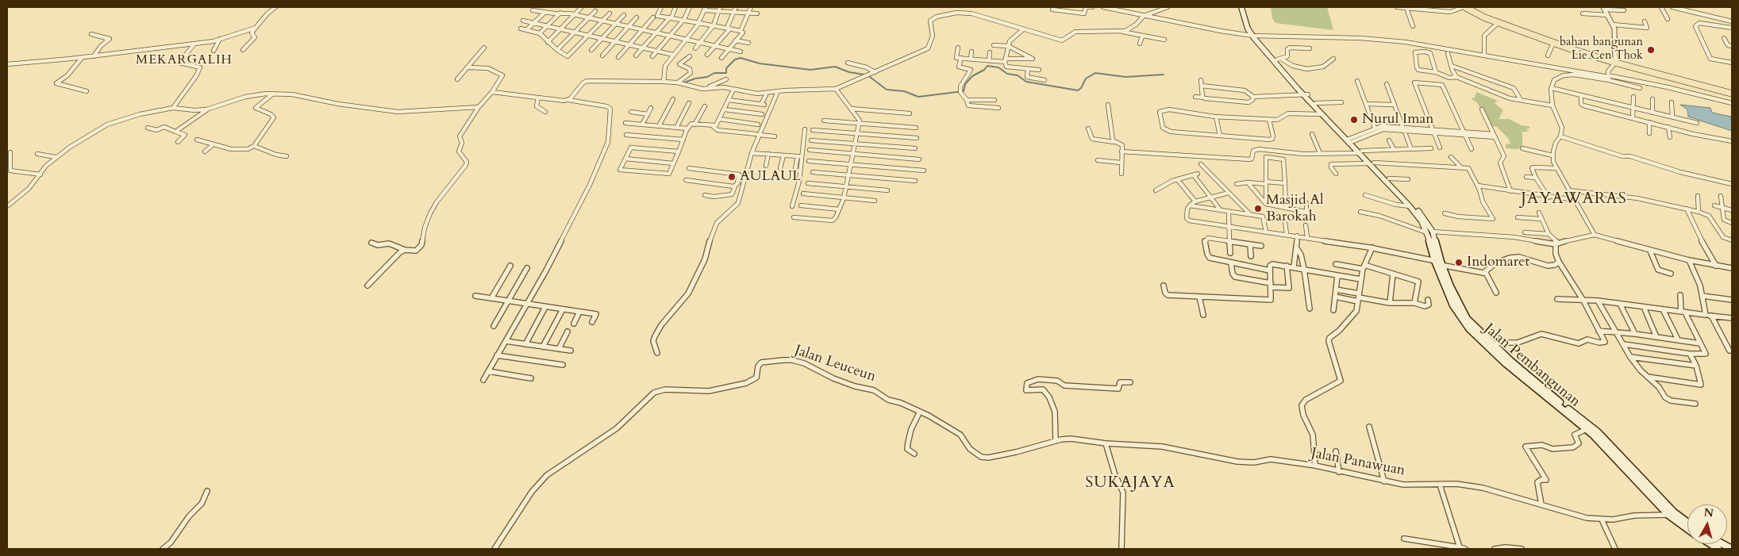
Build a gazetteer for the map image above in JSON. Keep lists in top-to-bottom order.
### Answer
{
  "streets": {
    "main road": ["Jalan Pembangunan"],
    "street": ["Jalan Leuceun", "Jalan Panawuan"]
  },
  "crossings": [
    ["Jalan Leuceun", "Jalan Panawuan"],
    ["Jalan Pembangunan", "Jalan Panawuan"]
  ],
  "districts": ["MEKARGALIH", "JAYAWARAS", "SUKAJAYA"],
  "places": [
    "bahan bangunan Lie Cen Thok",
    "Nurul Iman",
    "AULAUL",
    "Masjid Al Barokah",
    "Indomaret"
  ],
  "north": "top"
}
